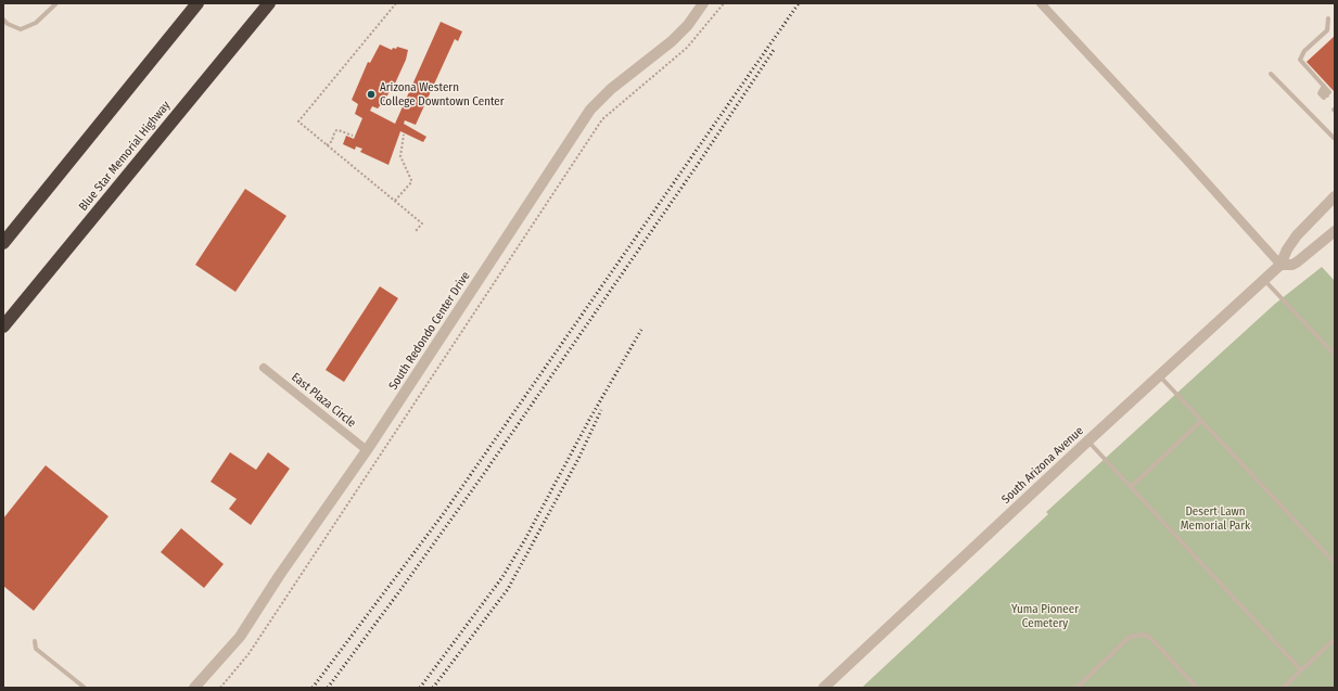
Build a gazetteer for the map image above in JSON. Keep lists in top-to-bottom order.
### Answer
{
  "streets": {
    "highway": ["Blue Star Memorial Highway"],
    "street": ["South Redondo Center Drive", "East Plaza Circle", "South Arizona Avenue"]
  },
  "crossings": [
    ["South Redondo Center Drive", "East Plaza Circle"]
  ],
  "parks": ["Desert Lawn Memorial Park", "Yuma Pioneer Cemetery"],
  "places": ["Arizona Western College Downtown Center"]
}
